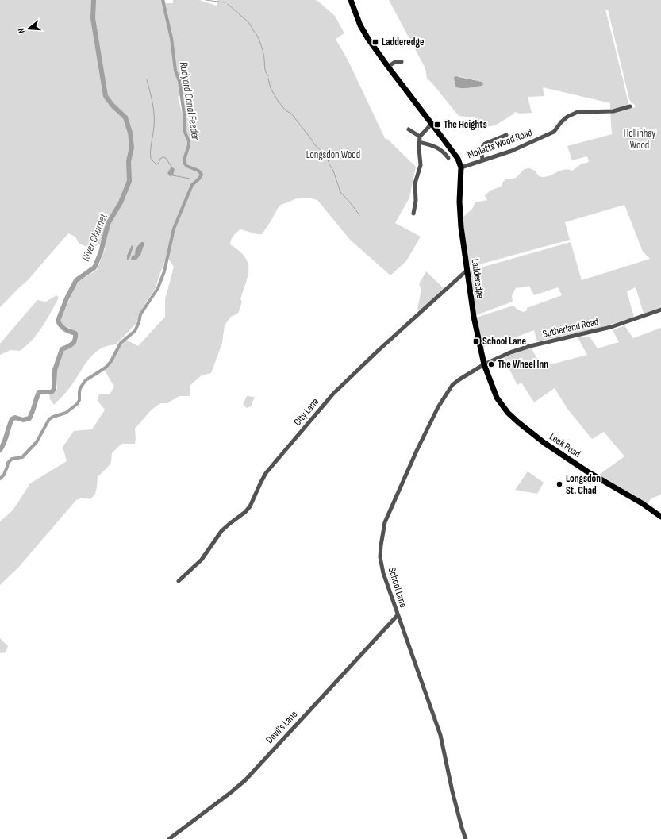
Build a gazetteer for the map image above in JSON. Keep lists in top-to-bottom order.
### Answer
{
  "streets": {
    "highway": ["Ladderedge", "Leek Road"],
    "street": [
      "Mollatts Wood Road",
      "Sutherland Road",
      "City Lane",
      "School Lane",
      "Devil's Lane"
    ]
  },
  "crossings": [
    ["Mollatts Wood Road", "Ladderedge"],
    ["Ladderedge", "Sutherland Road"],
    ["Ladderedge", "City Lane"],
    ["Ladderedge", "Leek Road"],
    ["Ladderedge", "School Lane"],
    ["Sutherland Road", "Leek Road"],
    ["Sutherland Road", "School Lane"],
    ["Leek Road", "School Lane"],
    ["School Lane", "Devil's Lane"]
  ],
  "water": ["Rudyard Canal Feeder", "River Churnet"],
  "parks": ["Hollinhay Wood", "Longsdon Wood"],
  "places": {
    "transit": ["Ladderedge", "The Heights", "School Lane"],
    "other": ["The Wheel Inn", "Longsdon St. Chad"]
  },
  "north": "left"
}
